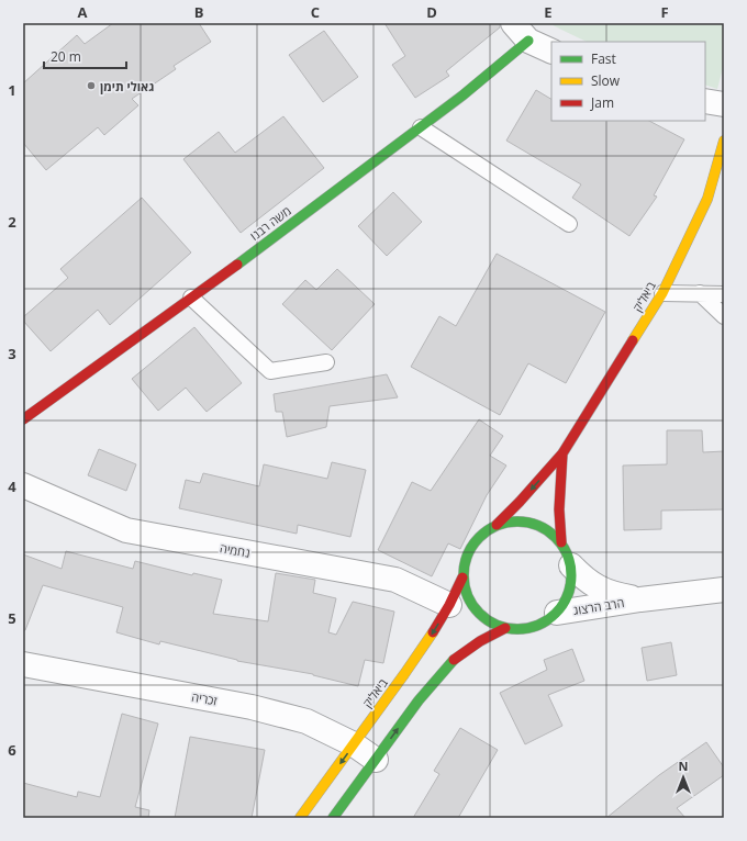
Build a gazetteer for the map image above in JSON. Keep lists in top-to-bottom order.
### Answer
{
  "streets": {
    "street": [
      "משה רבנו",
      "ביאליק",
      "נחמיה",
      "הרב הרצוג",
      "זכריה"
    ]
  },
  "crossings": [
    ["ביאליק", "נחמיה"],
    ["ביאליק", "הרב הרצוג"],
    ["ביאליק", "זכריה"]
  ],
  "places": ["גאולי תימן"],
  "legend": ["Fast", "Slow", "Jam"],
  "scale_bar": "20 m",
  "north": "top",
  "grid": {
    "columns": [
      "A",
      "B",
      "C",
      "D",
      "E",
      "F"
    ],
    "rows": [
      "1",
      "2",
      "3",
      "4",
      "5",
      "6"
    ]
  }
}
